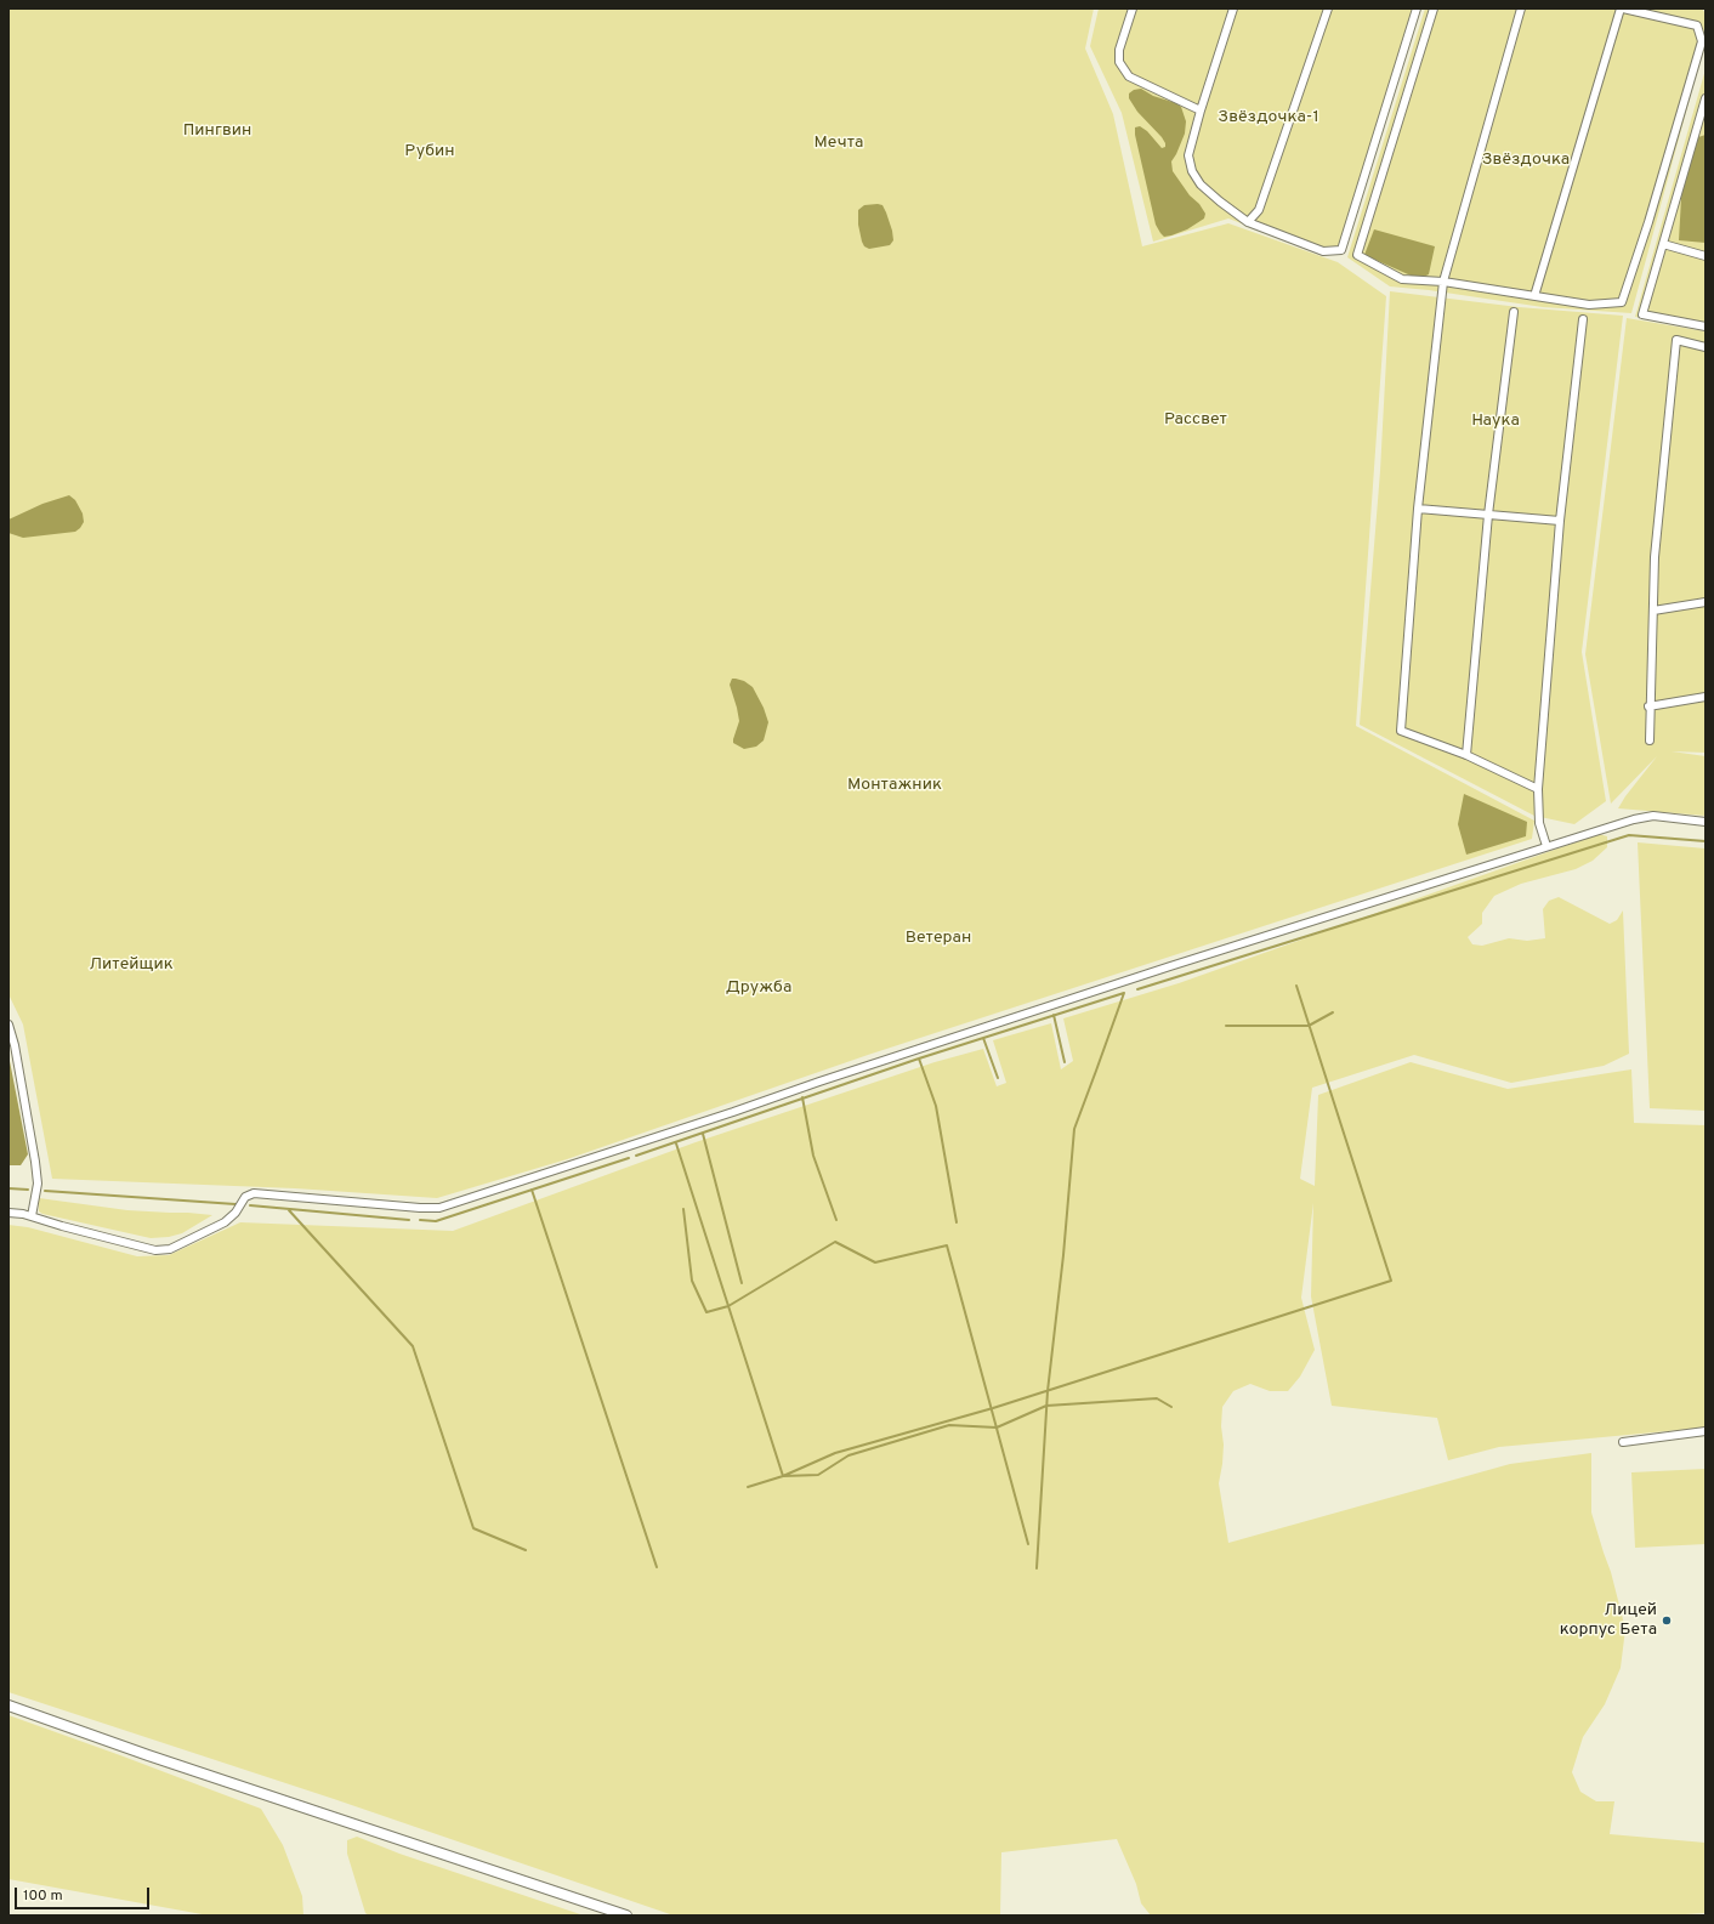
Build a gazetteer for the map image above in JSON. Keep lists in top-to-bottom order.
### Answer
{
  "parks": [
    "Звёздочка-1",
    "Пингвин",
    "Мечта",
    "Рубин",
    "Звёздочка",
    "Рассвет",
    "Наука",
    "Монтажник",
    "Ветеран",
    "Литейщик",
    "Дружба"
  ],
  "places": ["Лицей корпус Бета"],
  "scale_bar": "100 m"
}
